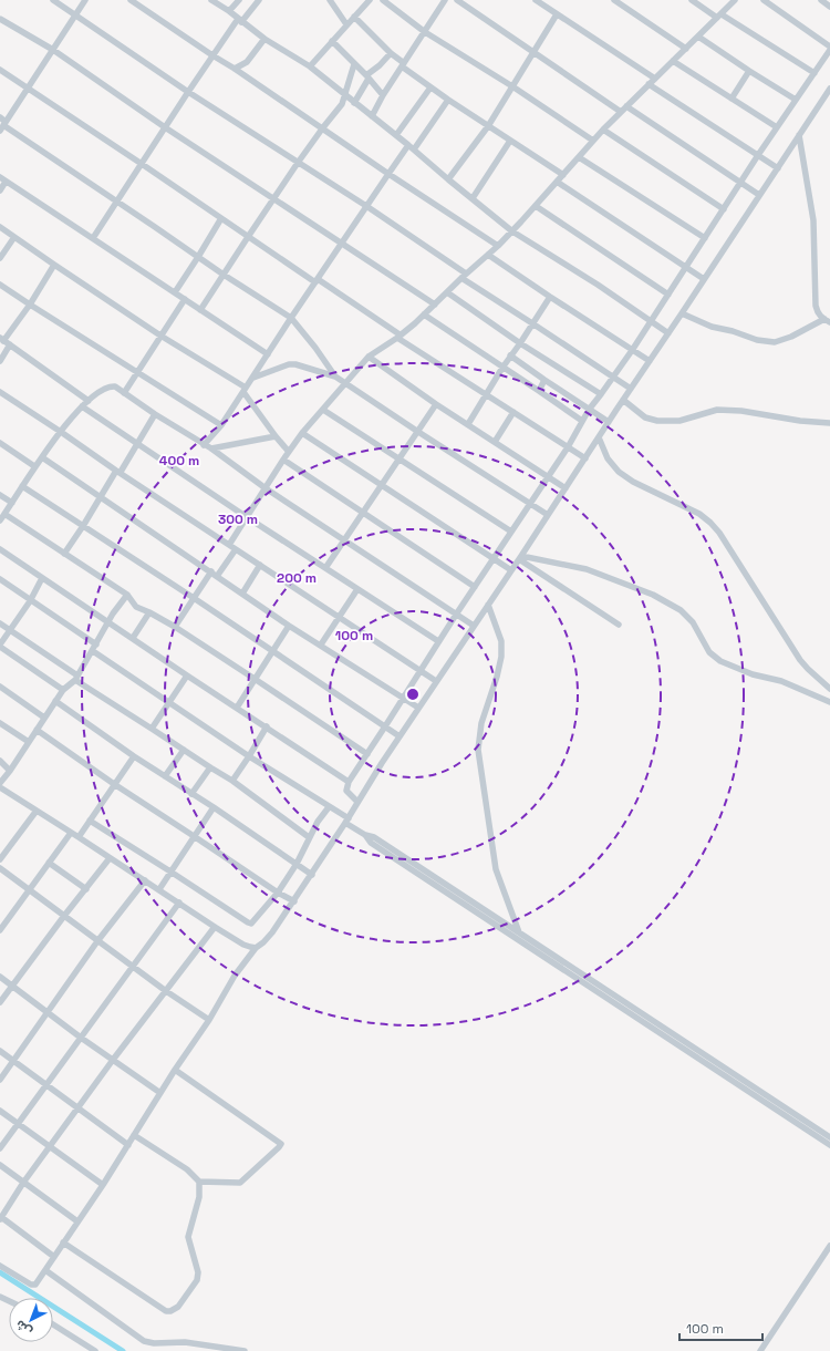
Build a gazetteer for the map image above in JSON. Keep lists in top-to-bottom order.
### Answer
{
  "scale_bar": "100 m",
  "north": "bottom left",
  "rings": [
    "400 m",
    "300 m",
    "200 m",
    "100 m"
  ]
}
